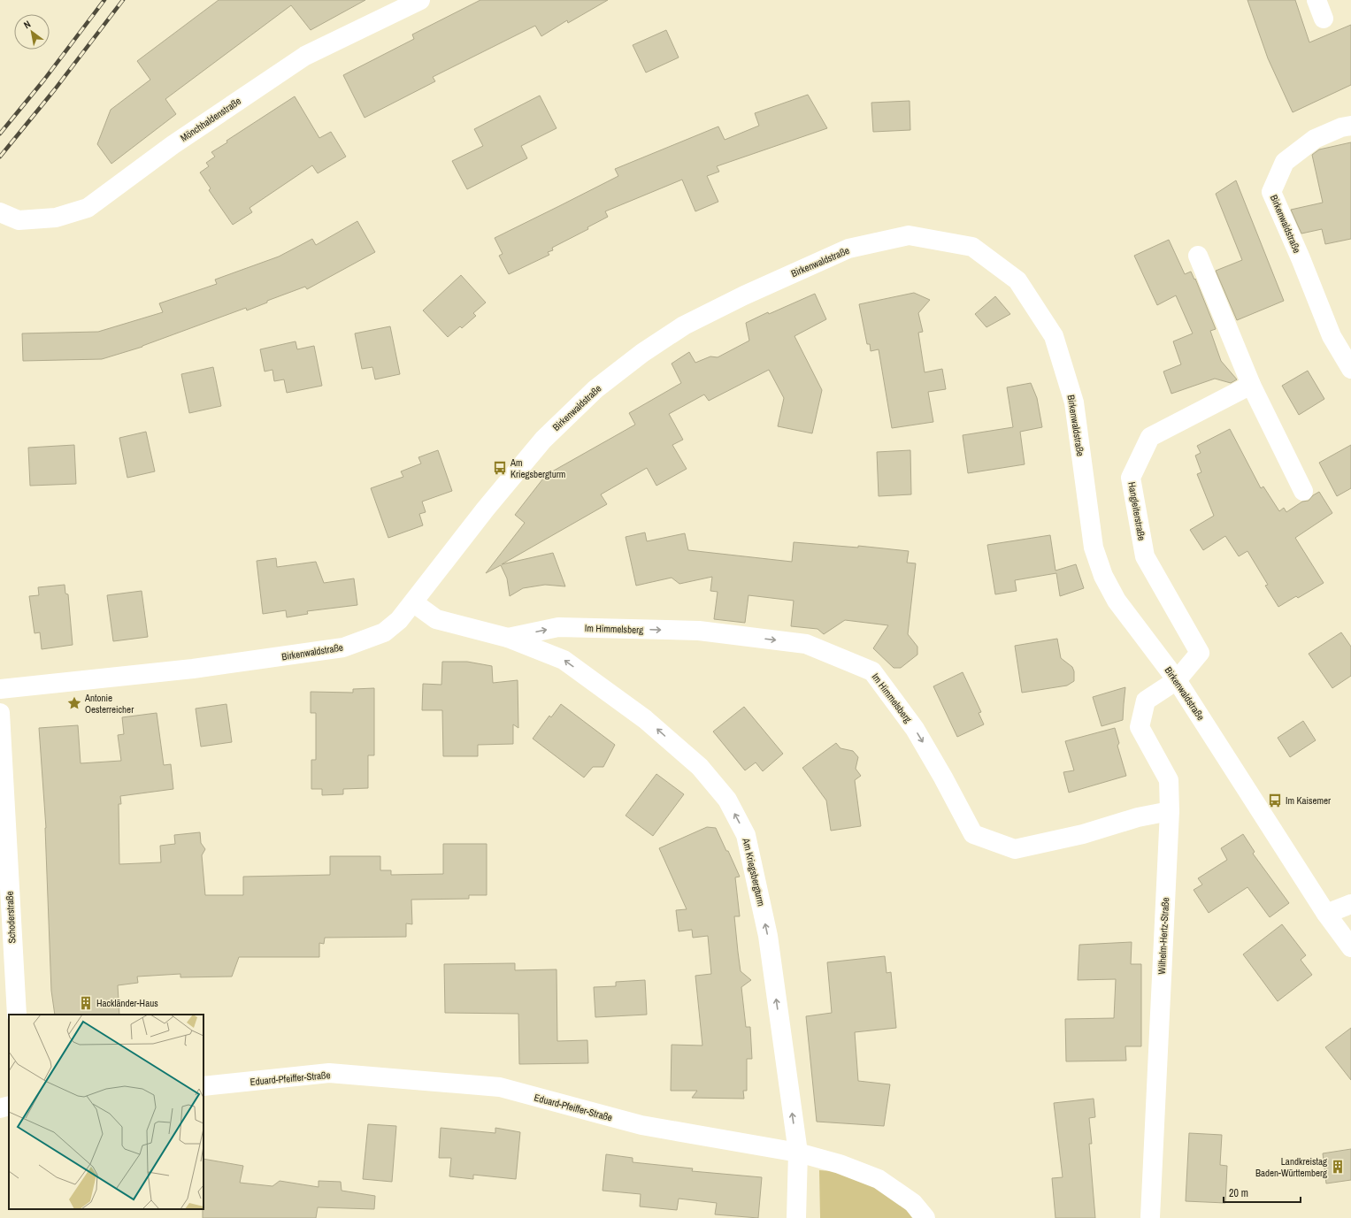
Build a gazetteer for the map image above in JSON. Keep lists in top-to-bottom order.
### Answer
{
  "streets": {
    "street": [
      "Mönchhaldenstraße",
      "Birkenwaldstraße",
      "Hangleiterstraße",
      "Im Himmelsberg",
      "Am Kriegsbergturm",
      "Schoderstraße",
      "Wilhelm-Hertz-Straße",
      "Eduard-Pfeiffer-Straße"
    ]
  },
  "crossings": [
    ["Birkenwaldstraße", "Hangleiterstraße"],
    ["Birkenwaldstraße", "Am Kriegsbergturm"],
    ["Birkenwaldstraße", "Wilhelm-Hertz-Straße"],
    ["Hangleiterstraße", "Wilhelm-Hertz-Straße"],
    ["Im Himmelsberg", "Am Kriegsbergturm"],
    ["Im Himmelsberg", "Wilhelm-Hertz-Straße"],
    ["Am Kriegsbergturm", "Eduard-Pfeiffer-Straße"]
  ],
  "one_way": ["Im Himmelsberg", "Am Kriegsbergturm"],
  "places": {
    "bus stop": ["Am Kriegsbergturm", "Im Kaisemer"],
    "place": ["Antonie Oesterreicher"],
    "building": ["Hackländer-Haus", "Landkreistag Baden-Württemberg"]
  },
  "scale_bar": "20 m",
  "north": "top left"
}
